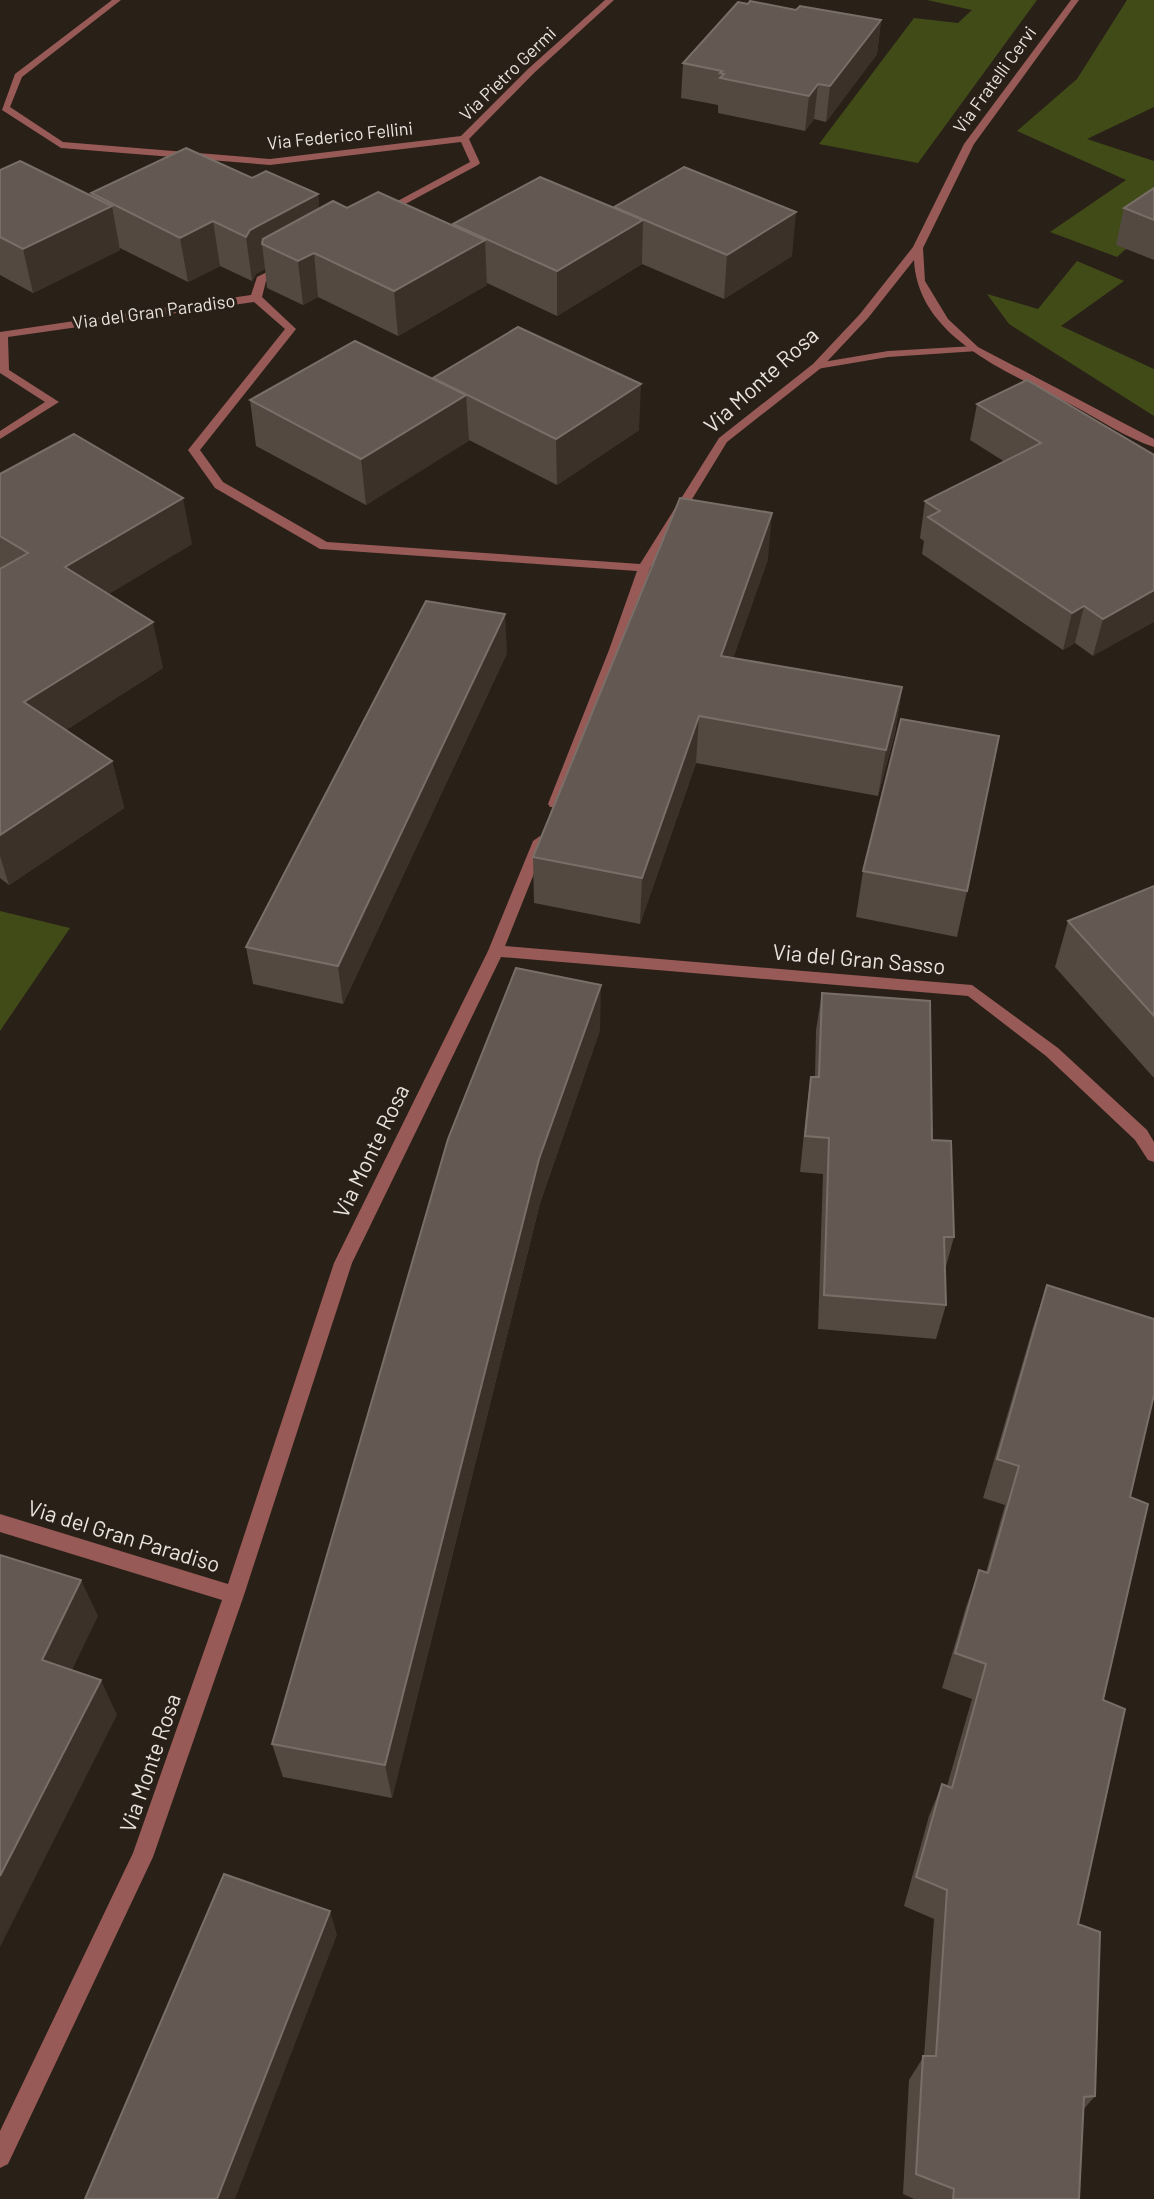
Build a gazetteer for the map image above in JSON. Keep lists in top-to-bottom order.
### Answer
{
  "streets": {
    "street": [
      "Via Pietro Germi",
      "Via Fratelli Cervi",
      "Via Federico Fellini",
      "Via del Gran Paradiso",
      "Via Monte Rosa",
      "Via del Gran Sasso"
    ]
  },
  "crossings": [
    ["Via Pietro Germi", "Via Federico Fellini"],
    ["Via Fratelli Cervi", "Via Monte Rosa"],
    ["Via del Gran Paradiso", "Via Monte Rosa"],
    ["Via Monte Rosa", "Via del Gran Sasso"]
  ]
}
